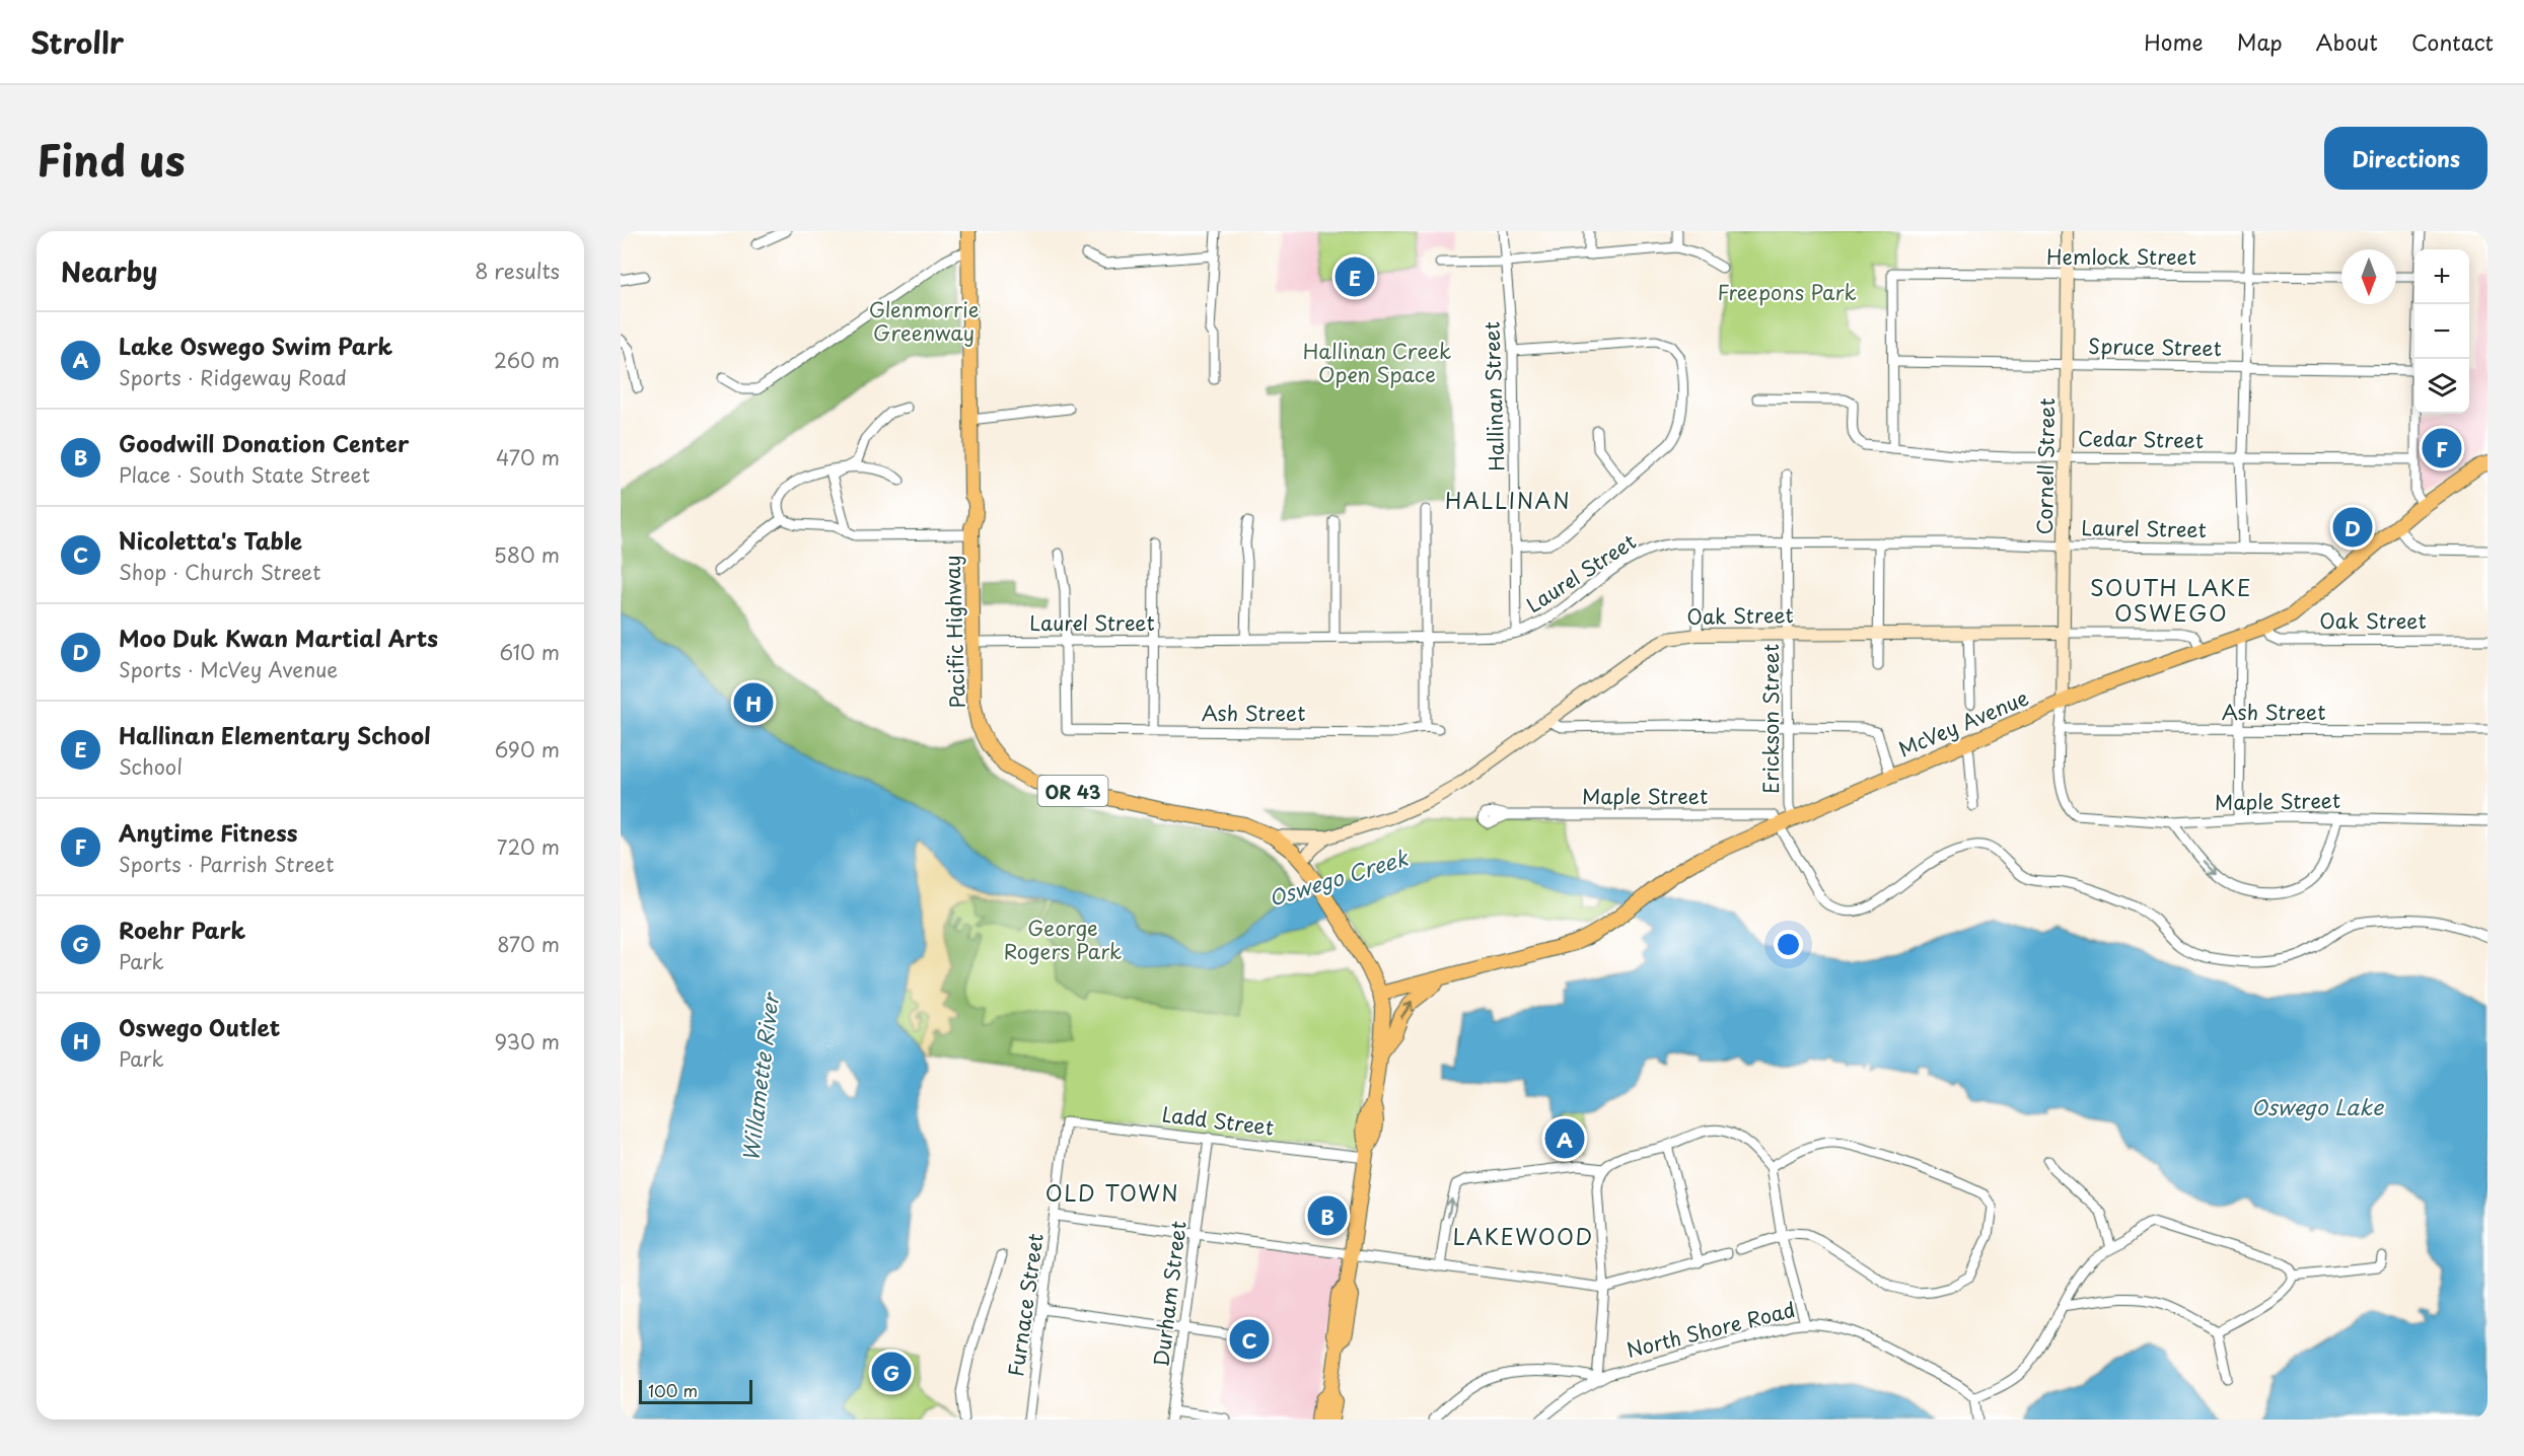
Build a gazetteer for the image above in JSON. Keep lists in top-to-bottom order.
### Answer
{
  "streets": {
    "main road": ["Pacific Highway", "McVey Avenue", "OR 43"],
    "street": [
      "Hemlock Street",
      "Spruce Street",
      "Hallinan Street",
      "Cedar Street",
      "Cornell Street",
      "Laurel Street",
      "Oak Street",
      "Ash Street",
      "Erickson Street",
      "Maple Street",
      "Ladd Street",
      "Durham Street",
      "Furnace Street",
      "North Shore Road"
    ]
  },
  "crossings": [
    ["Hemlock Street", "Spruce Street"],
    ["Hemlock Street", "Cornell Street"],
    ["Spruce Street", "Cornell Street"],
    ["Hallinan Street", "Laurel Street"],
    ["Cedar Street", "Cornell Street"],
    ["Cornell Street", "Laurel Street"],
    ["Cornell Street", "Oak Street"],
    ["Cornell Street", "McVey Avenue"],
    ["Laurel Street", "Pacific Highway"],
    ["Laurel Street", "Ash Street"],
    ["Laurel Street", "Erickson Street"],
    ["Laurel Street", "McVey Avenue"],
    ["Oak Street", "Pacific Highway"],
    ["Oak Street", "Erickson Street"],
    ["Oak Street", "McVey Avenue"],
    ["Pacific Highway", "McVey Avenue"],
    ["Pacific Highway", "OR 43"],
    ["Ash Street", "Maple Street"],
    ["Erickson Street", "McVey Avenue"],
    ["McVey Avenue", "OR 43"],
    ["McVey Avenue", "Maple Street"],
    ["OR 43", "Ladd Street"],
    ["Ladd Street", "Durham Street"],
    ["Ladd Street", "Furnace Street"]
  ],
  "districts": [
    "HALLINAN",
    "SOUTH LAKE OSWEGO",
    "OLD TOWN",
    "LAKEWOOD"
  ],
  "water": ["Oswego Creek", "Willamette River", "Oswego Lake"],
  "parks": [
    "Freepons Park",
    "Glenmorrie Greenway",
    "Hallinan Creek Open Space",
    "George Rogers Park"
  ],
  "scale_bar": "100 m",
  "north": "bottom",
  "page": {
    "header": "Strollr",
    "nav": [
      "Home",
      "Map",
      "About",
      "Contact"
    ],
    "title": "Find us",
    "buttons": "Directions",
    "heading": ["Nearby", "8 results"],
    "map_buttons": ["+", "−"],
    "pins": [
      "E",
      "F",
      "D",
      "H",
      "A",
      "B",
      "C",
      "G"
    ],
    "list": [
      {
        "mark": "A",
        "name": "Lake Oswego Swim Park",
        "note": "Sports · Ridgeway Road",
        "value": "260 m"
      },
      {
        "mark": "B",
        "name": "Goodwill Donation Center",
        "note": "Place · South State Street",
        "value": "470 m"
      },
      {
        "mark": "C",
        "name": "Nicoletta's Table",
        "note": "Shop · Church Street",
        "value": "580 m"
      },
      {
        "mark": "D",
        "name": "Moo Duk Kwan Martial Arts",
        "note": "Sports · McVey Avenue",
        "value": "610 m"
      },
      {
        "mark": "E",
        "name": "Hallinan Elementary School",
        "note": "School",
        "value": "690 m"
      },
      {
        "mark": "F",
        "name": "Anytime Fitness",
        "note": "Sports · Parrish Street",
        "value": "720 m"
      },
      {
        "mark": "G",
        "name": "Roehr Park",
        "note": "Park",
        "value": "870 m"
      },
      {
        "mark": "H",
        "name": "Oswego Outlet",
        "note": "Park",
        "value": "930 m"
      }
    ],
    "scale": "100 m"
  }
}
